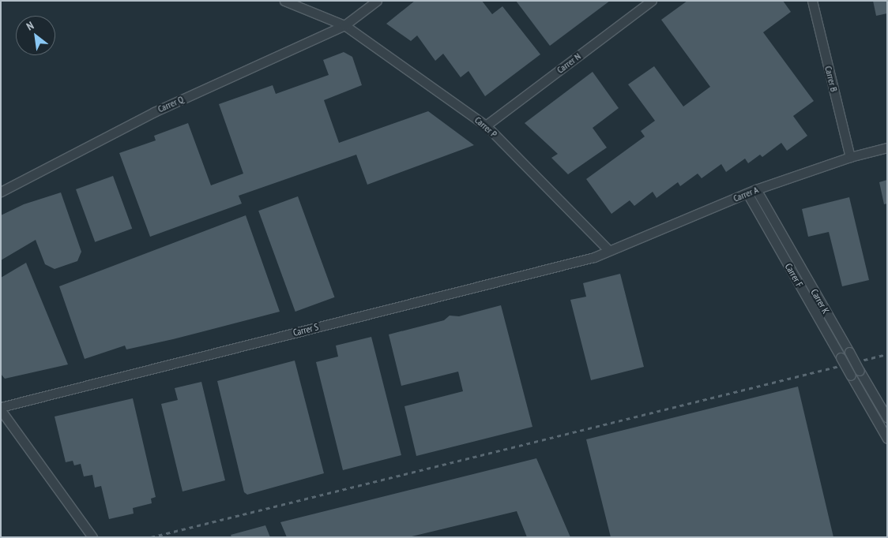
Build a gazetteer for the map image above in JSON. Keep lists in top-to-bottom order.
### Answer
{
  "streets": {
    "street": [
      "Carrer N",
      "Carrer B",
      "Carrer Q",
      "Carrer P",
      "Carrer A",
      "Carrer F",
      "Carrer K",
      "Carrer S"
    ]
  },
  "crossings": [
    ["Carrer N", "Carrer P"],
    ["Carrer B", "Carrer A"],
    ["Carrer Q", "Carrer P"],
    ["Carrer P", "Carrer A"],
    ["Carrer P", "Carrer S"],
    ["Carrer A", "Carrer F"],
    ["Carrer A", "Carrer K"],
    ["Carrer A", "Carrer S"]
  ],
  "north": "top left"
}
